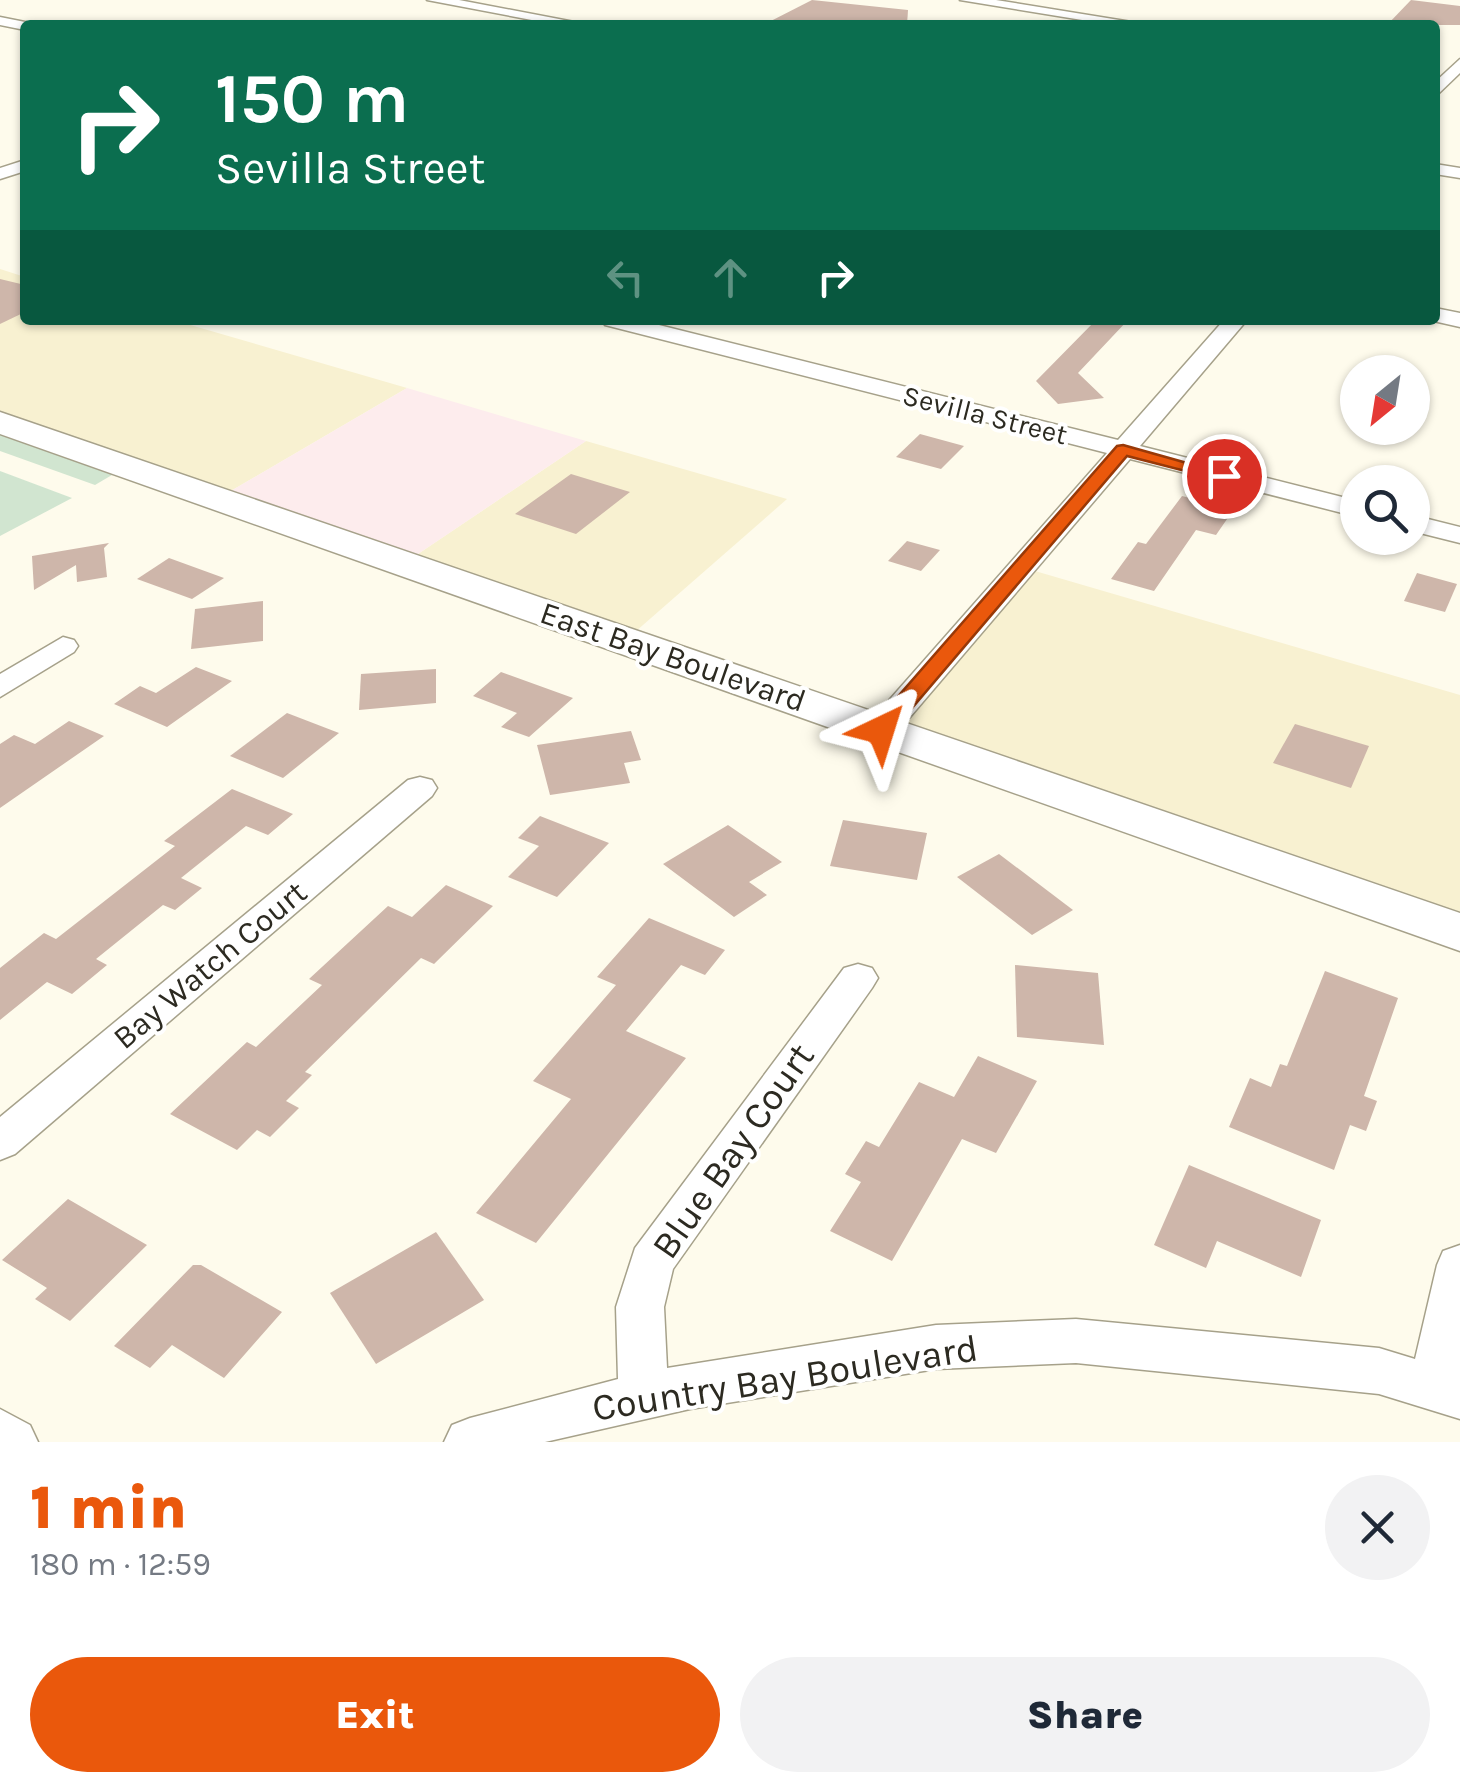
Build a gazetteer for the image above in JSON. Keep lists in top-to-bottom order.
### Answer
{
  "streets": {
    "main road": ["East Bay Boulevard"],
    "street": [
      "Sevilla Street",
      "Bay Watch Court",
      "Blue Bay Court",
      "Country Bay Boulevard"
    ]
  },
  "crossings": [
    ["Blue Bay Court", "Country Bay Boulevard"]
  ],
  "north": "bottom left",
  "page": {
    "turn": ["150 m", "Sevilla Street"],
    "heading": ["1 min", "180 m · 12:59"],
    "buttons": ["Exit", "Share"]
  }
}
